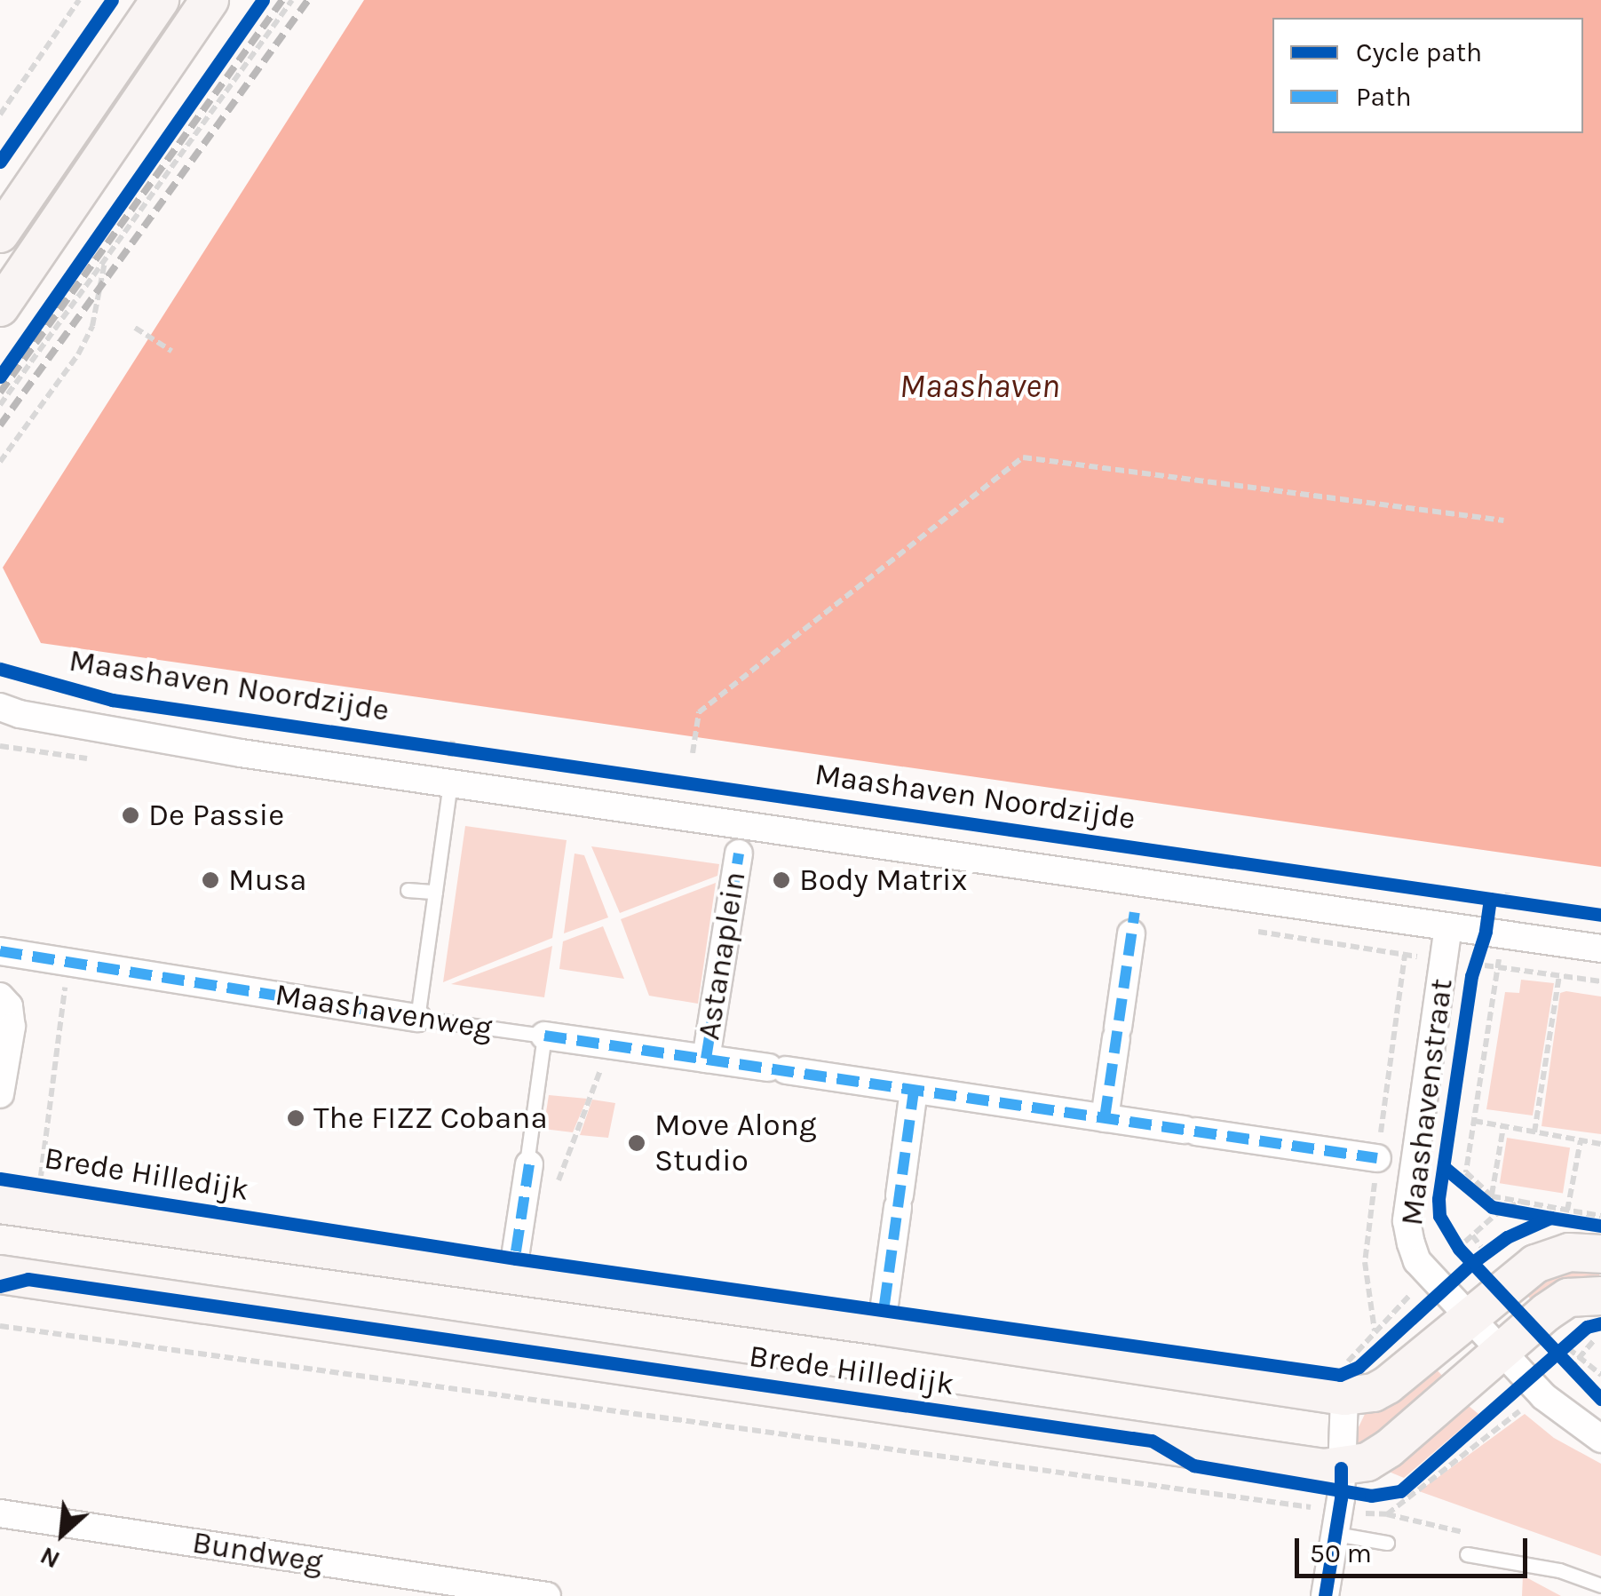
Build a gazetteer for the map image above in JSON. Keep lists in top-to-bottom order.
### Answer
{
  "streets": {
    "street": [
      "Maashaven Noordzijde",
      "Astanaplein",
      "Maashavenweg",
      "Maashavenstraat",
      "Brede Hilledijk",
      "Bundweg"
    ]
  },
  "crossings": [
    ["Maashaven Noordzijde", "Maashavenstraat"],
    ["Astanaplein", "Maashavenweg"],
    ["Maashavenstraat", "Brede Hilledijk"]
  ],
  "water": ["Maashaven"],
  "places": [
    "De Passie",
    "Musa",
    "Body Matrix",
    "The FIZZ Cobana",
    "Move Along Studio"
  ],
  "legend": ["Cycle path", "Path"],
  "scale_bar": "50 m",
  "north": "bottom left"
}
